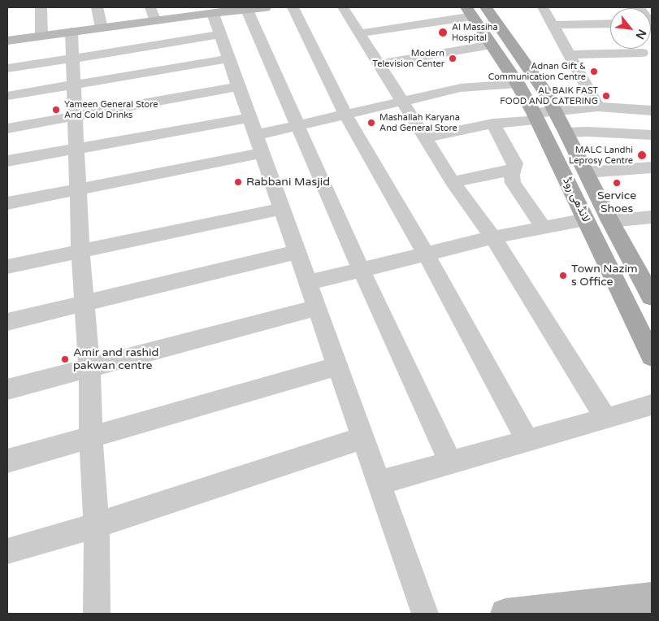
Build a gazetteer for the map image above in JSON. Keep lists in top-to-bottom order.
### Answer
{
  "streets": {
    "main road": ["لانڈھی روڈ"]
  },
  "places": [
    "Al Massiha Hospital",
    "Modern Television Center",
    "Adnan Gift & Communication Centre",
    "AL BAIK FAST FOOD AND CATERING",
    "Yameen General Store And Cold Drinks",
    "Mashallah Karyana And General Store",
    "MALC Landhi Leprosy Centre",
    "Rabbani Masjid",
    "Service Shoes",
    "Town Nazim s Office",
    "Amir and rashid pakwan centre"
  ],
  "north": "bottom right"
}
